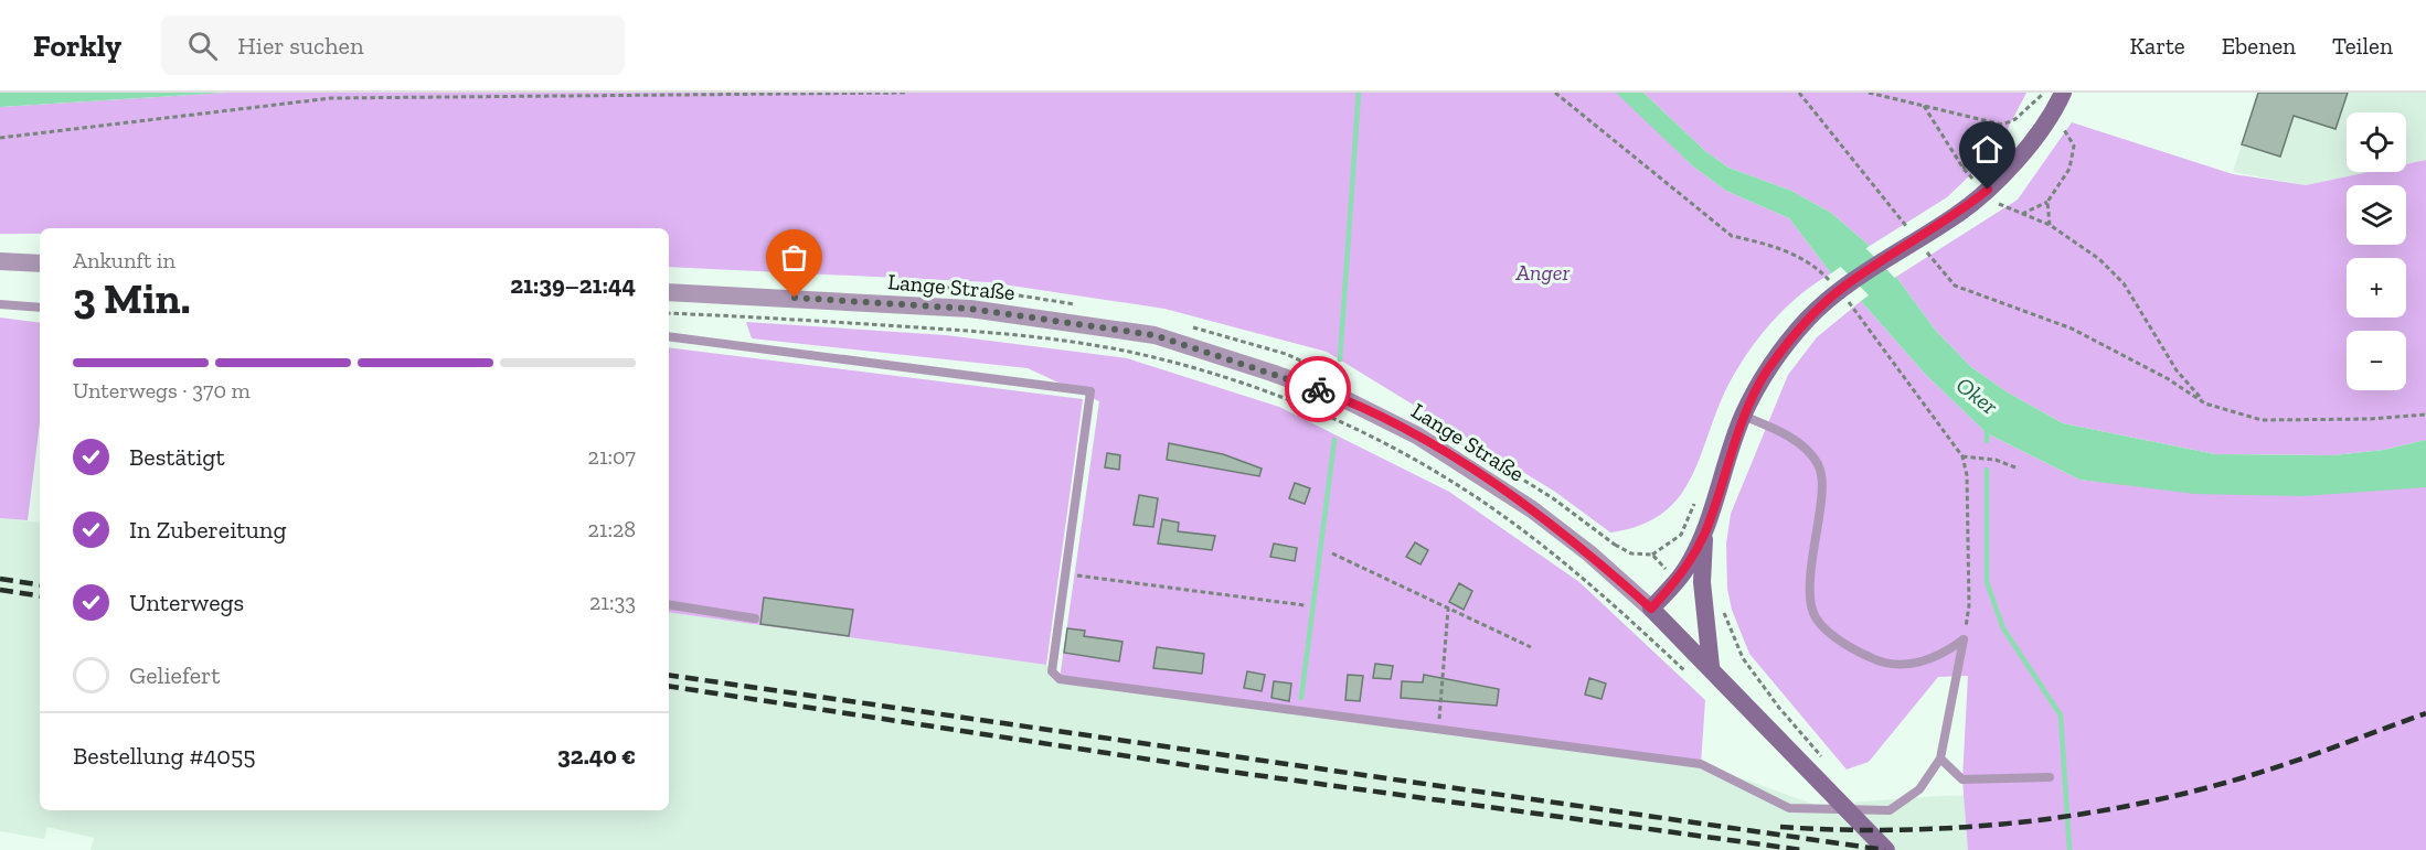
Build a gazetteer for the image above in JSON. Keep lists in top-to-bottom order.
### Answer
{
  "streets": {
    "main road": ["Lange Straße"]
  },
  "water": ["Oker"],
  "parks": ["Anger"],
  "page": {
    "header": "Forkly",
    "search": "Hier suchen",
    "nav": ["Karte", "Ebenen", "Teilen"],
    "map_buttons": ["+", "−"],
    "heading": ["3 Min.", "Ankunft in", "21:39–21:44"],
    "panel": ["Bestellung #4055", "32.40 €"],
    "bar": "Unterwegs · 370 m",
    "list": [
      ["Bestätigt", "21:07"],
      ["In Zubereitung", "21:28"],
      ["Unterwegs", "21:33"],
      "Geliefert"
    ]
  }
}
